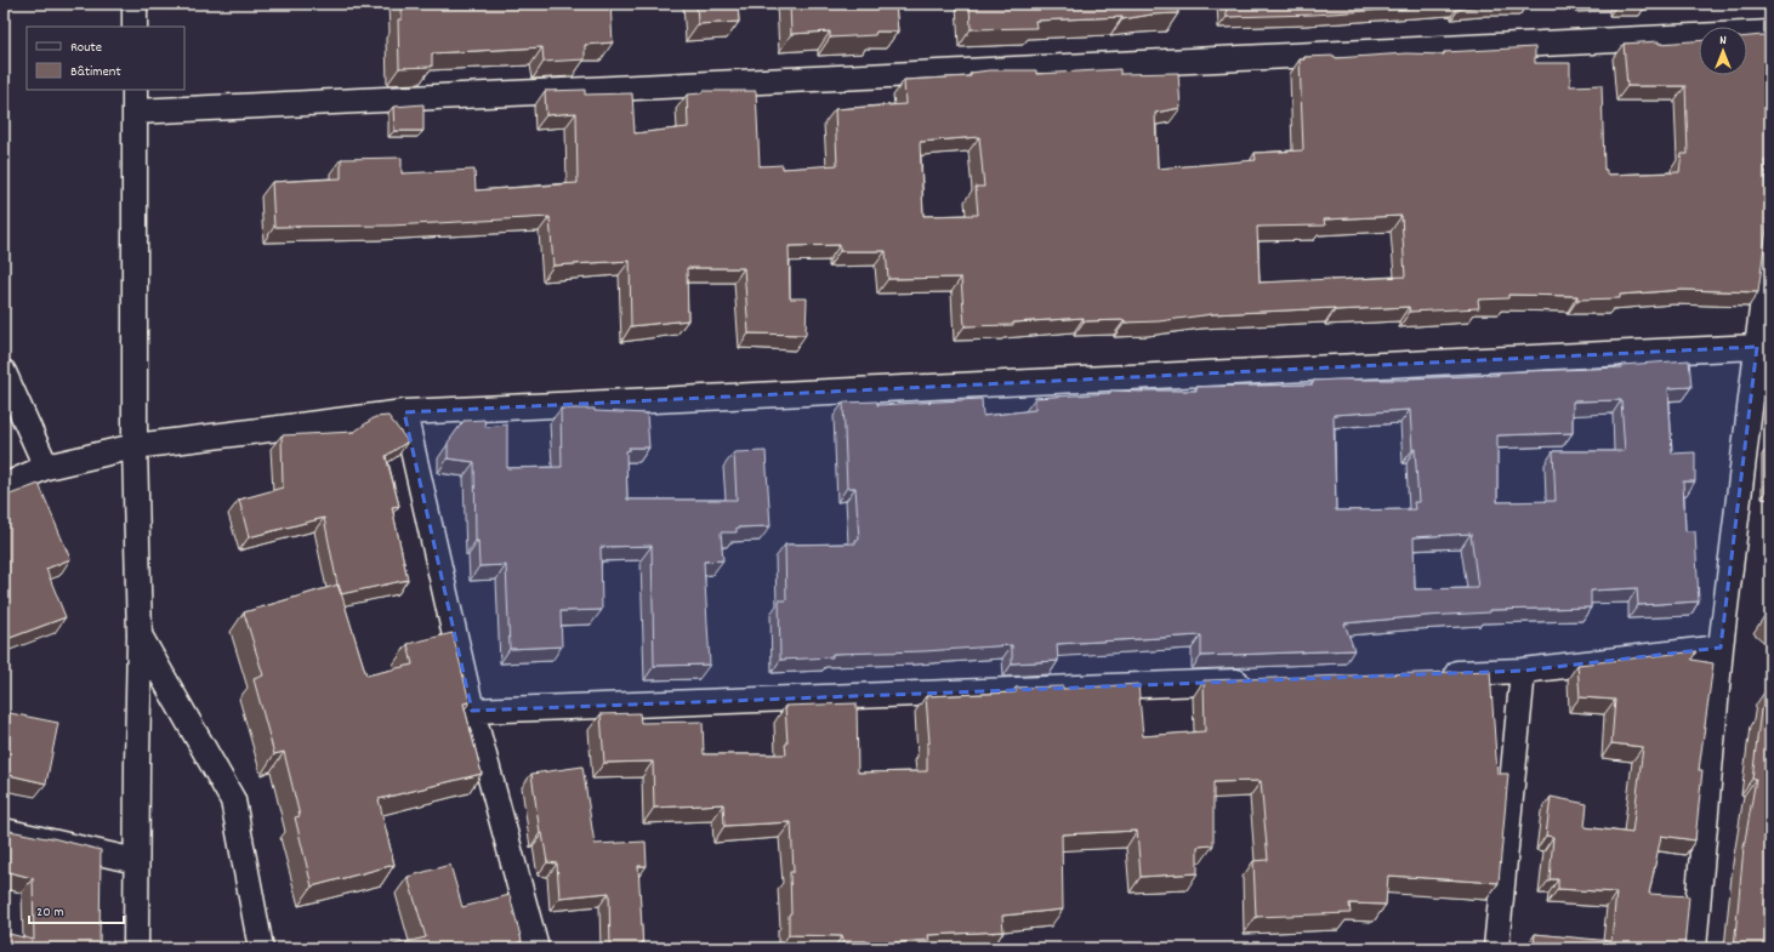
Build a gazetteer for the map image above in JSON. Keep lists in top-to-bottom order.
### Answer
{
  "legend": ["Route", "Bâtiment"],
  "scale_bar": "20 m",
  "north": "top"
}
